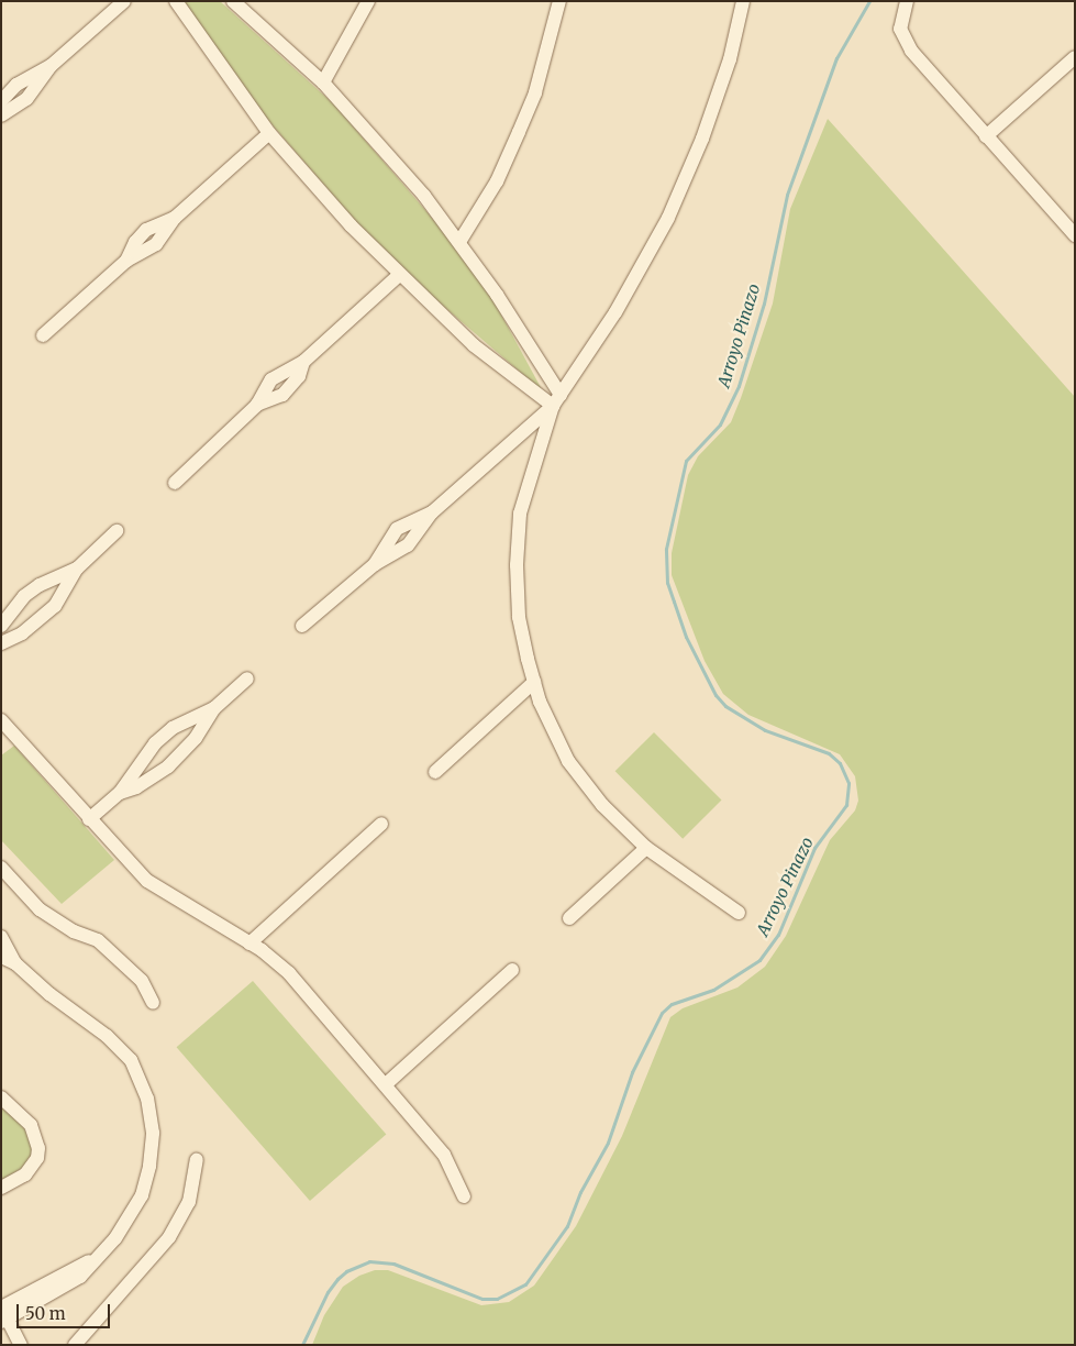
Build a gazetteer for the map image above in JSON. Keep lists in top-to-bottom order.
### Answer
{
  "water": ["Arroyo Pinazo"],
  "scale_bar": "50 m"
}
